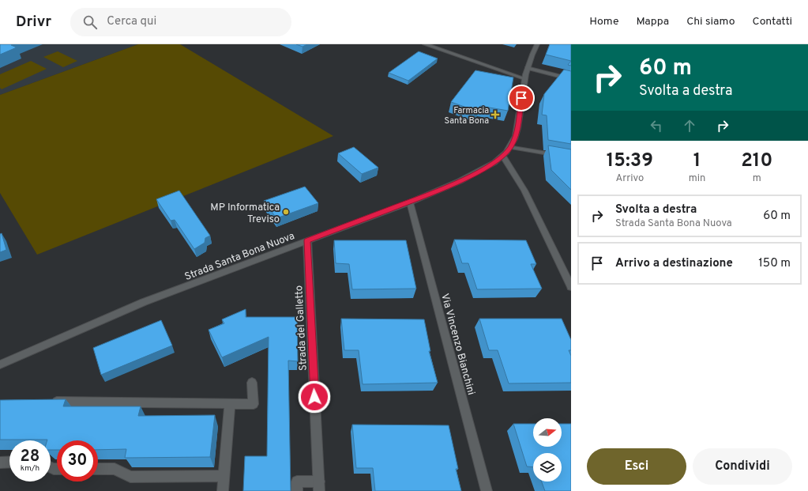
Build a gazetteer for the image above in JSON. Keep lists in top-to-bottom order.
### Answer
{
  "streets": {
    "street": ["Strada Santa Bona Nuova", "Strada del Galletto", "Via Vincenzo Bianchini"]
  },
  "crossings": [
    ["Strada Santa Bona Nuova", "Strada del Galletto"],
    ["Strada Santa Bona Nuova", "Via Vincenzo Bianchini"]
  ],
  "places": {
    "health": ["Farmacia Santa Bona"],
    "other": ["MP Informatica Treviso"]
  },
  "north": "right",
  "page": {
    "header": "Drivr",
    "search": "Cerca qui",
    "nav": [
      "Home",
      "Mappa",
      "Chi siamo",
      "Contatti"
    ],
    "turn": ["60 m", "Svolta a destra"],
    "eta": [
      "15:39",
      "Arrivo",
      "1",
      "min",
      "210",
      "m"
    ],
    "list": [
      {
        "name": "Svolta a destra",
        "note": "Strada Santa Bona Nuova",
        "value": "60 m"
      },
      {
        "name": "Arrivo a destinazione",
        "value": "150 m"
      }
    ],
    "speed": "28 km/h",
    "limit": "30",
    "buttons": ["Esci", "Condividi"]
  }
}
